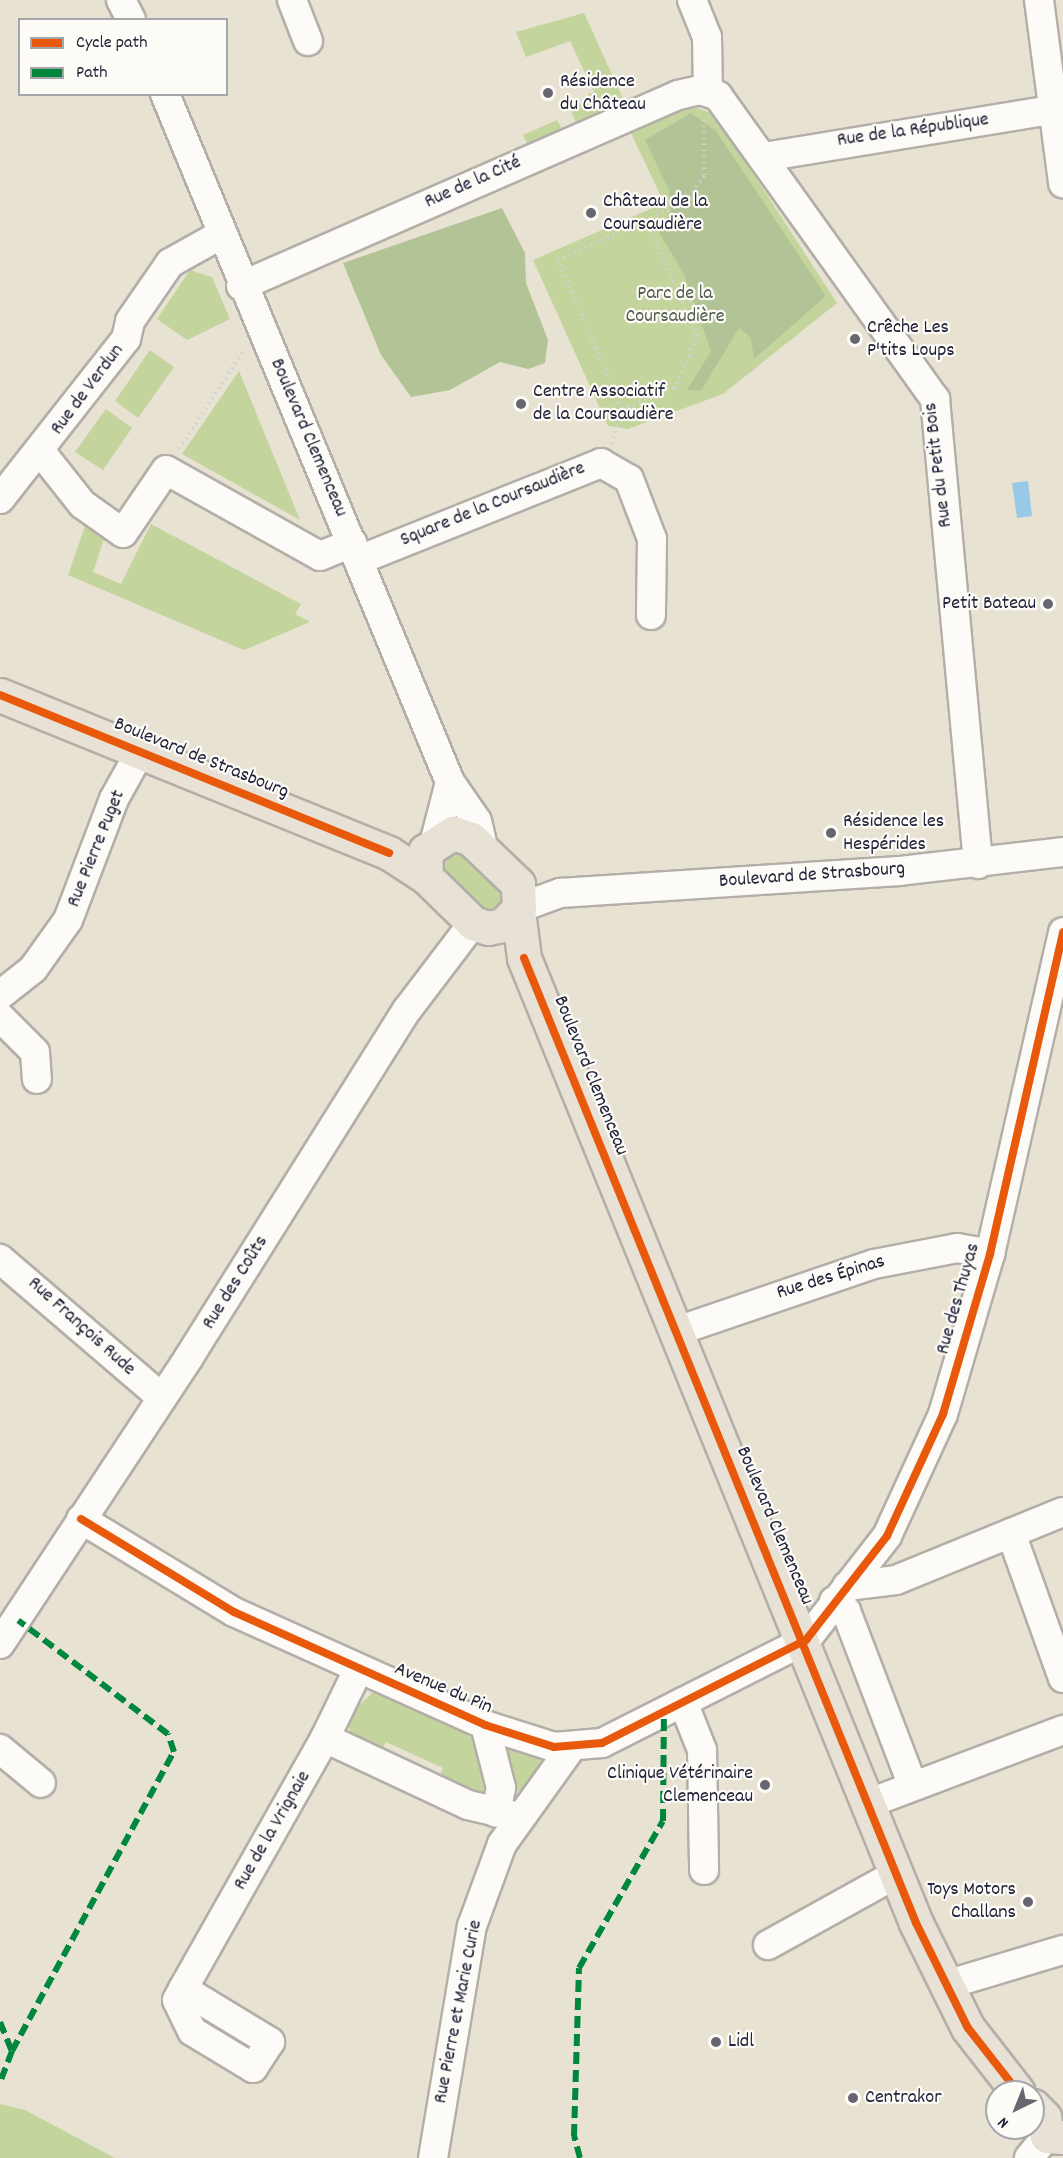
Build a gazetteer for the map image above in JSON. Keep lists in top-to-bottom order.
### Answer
{
  "streets": {
    "main road": ["Boulevard Clemenceau", "Boulevard de Strasbourg"],
    "street": [
      "Rue de la République",
      "Rue de la Cité",
      "Rue de Verdun",
      "Rue du Petit Bois",
      "Square de la Coursaudière",
      "Rue Pierre Puget",
      "Rue des Épinas",
      "Rue des Coûts",
      "Rue des Thuyas",
      "Rue François Rude",
      "Avenue du Pin",
      "Rue de la Vrignaie",
      "Rue Pierre et Marie Curie"
    ]
  },
  "crossings": [
    ["Rue de la République", "Rue du Petit Bois"],
    ["Rue de la Cité", "Boulevard Clemenceau"],
    ["Rue de la Cité", "Rue du Petit Bois"],
    ["Rue de Verdun", "Boulevard Clemenceau"],
    ["Boulevard Clemenceau", "Square de la Coursaudière"],
    ["Boulevard Clemenceau", "Boulevard de Strasbourg"],
    ["Boulevard Clemenceau", "Rue des Épinas"],
    ["Boulevard Clemenceau", "Rue des Coûts"],
    ["Boulevard Clemenceau", "Rue des Thuyas"],
    ["Boulevard Clemenceau", "Avenue du Pin"],
    ["Rue du Petit Bois", "Boulevard de Strasbourg"],
    ["Boulevard de Strasbourg", "Rue Pierre Puget"],
    ["Boulevard de Strasbourg", "Rue des Coûts"],
    ["Rue des Épinas", "Rue des Thuyas"],
    ["Rue des Coûts", "Rue François Rude"],
    ["Rue des Coûts", "Avenue du Pin"],
    ["Rue des Thuyas", "Avenue du Pin"],
    ["Avenue du Pin", "Rue de la Vrignaie"],
    ["Avenue du Pin", "Rue Pierre et Marie Curie"]
  ],
  "parks": ["Parc de la Coursaudière"],
  "places": [
    "Résidence du Château",
    "Château de la Coursaudière",
    "Crêche Les P'tits Loups",
    "Centre Associatif de la Coursaudière",
    "Petit Bateau",
    "Résidence les Hespérides",
    "Clinique Vétérinaire Clemenceau",
    "Toys Motors Challans",
    "Lidl",
    "Centrakor"
  ],
  "legend": ["Cycle path", "Path"],
  "north": "bottom left"
}
